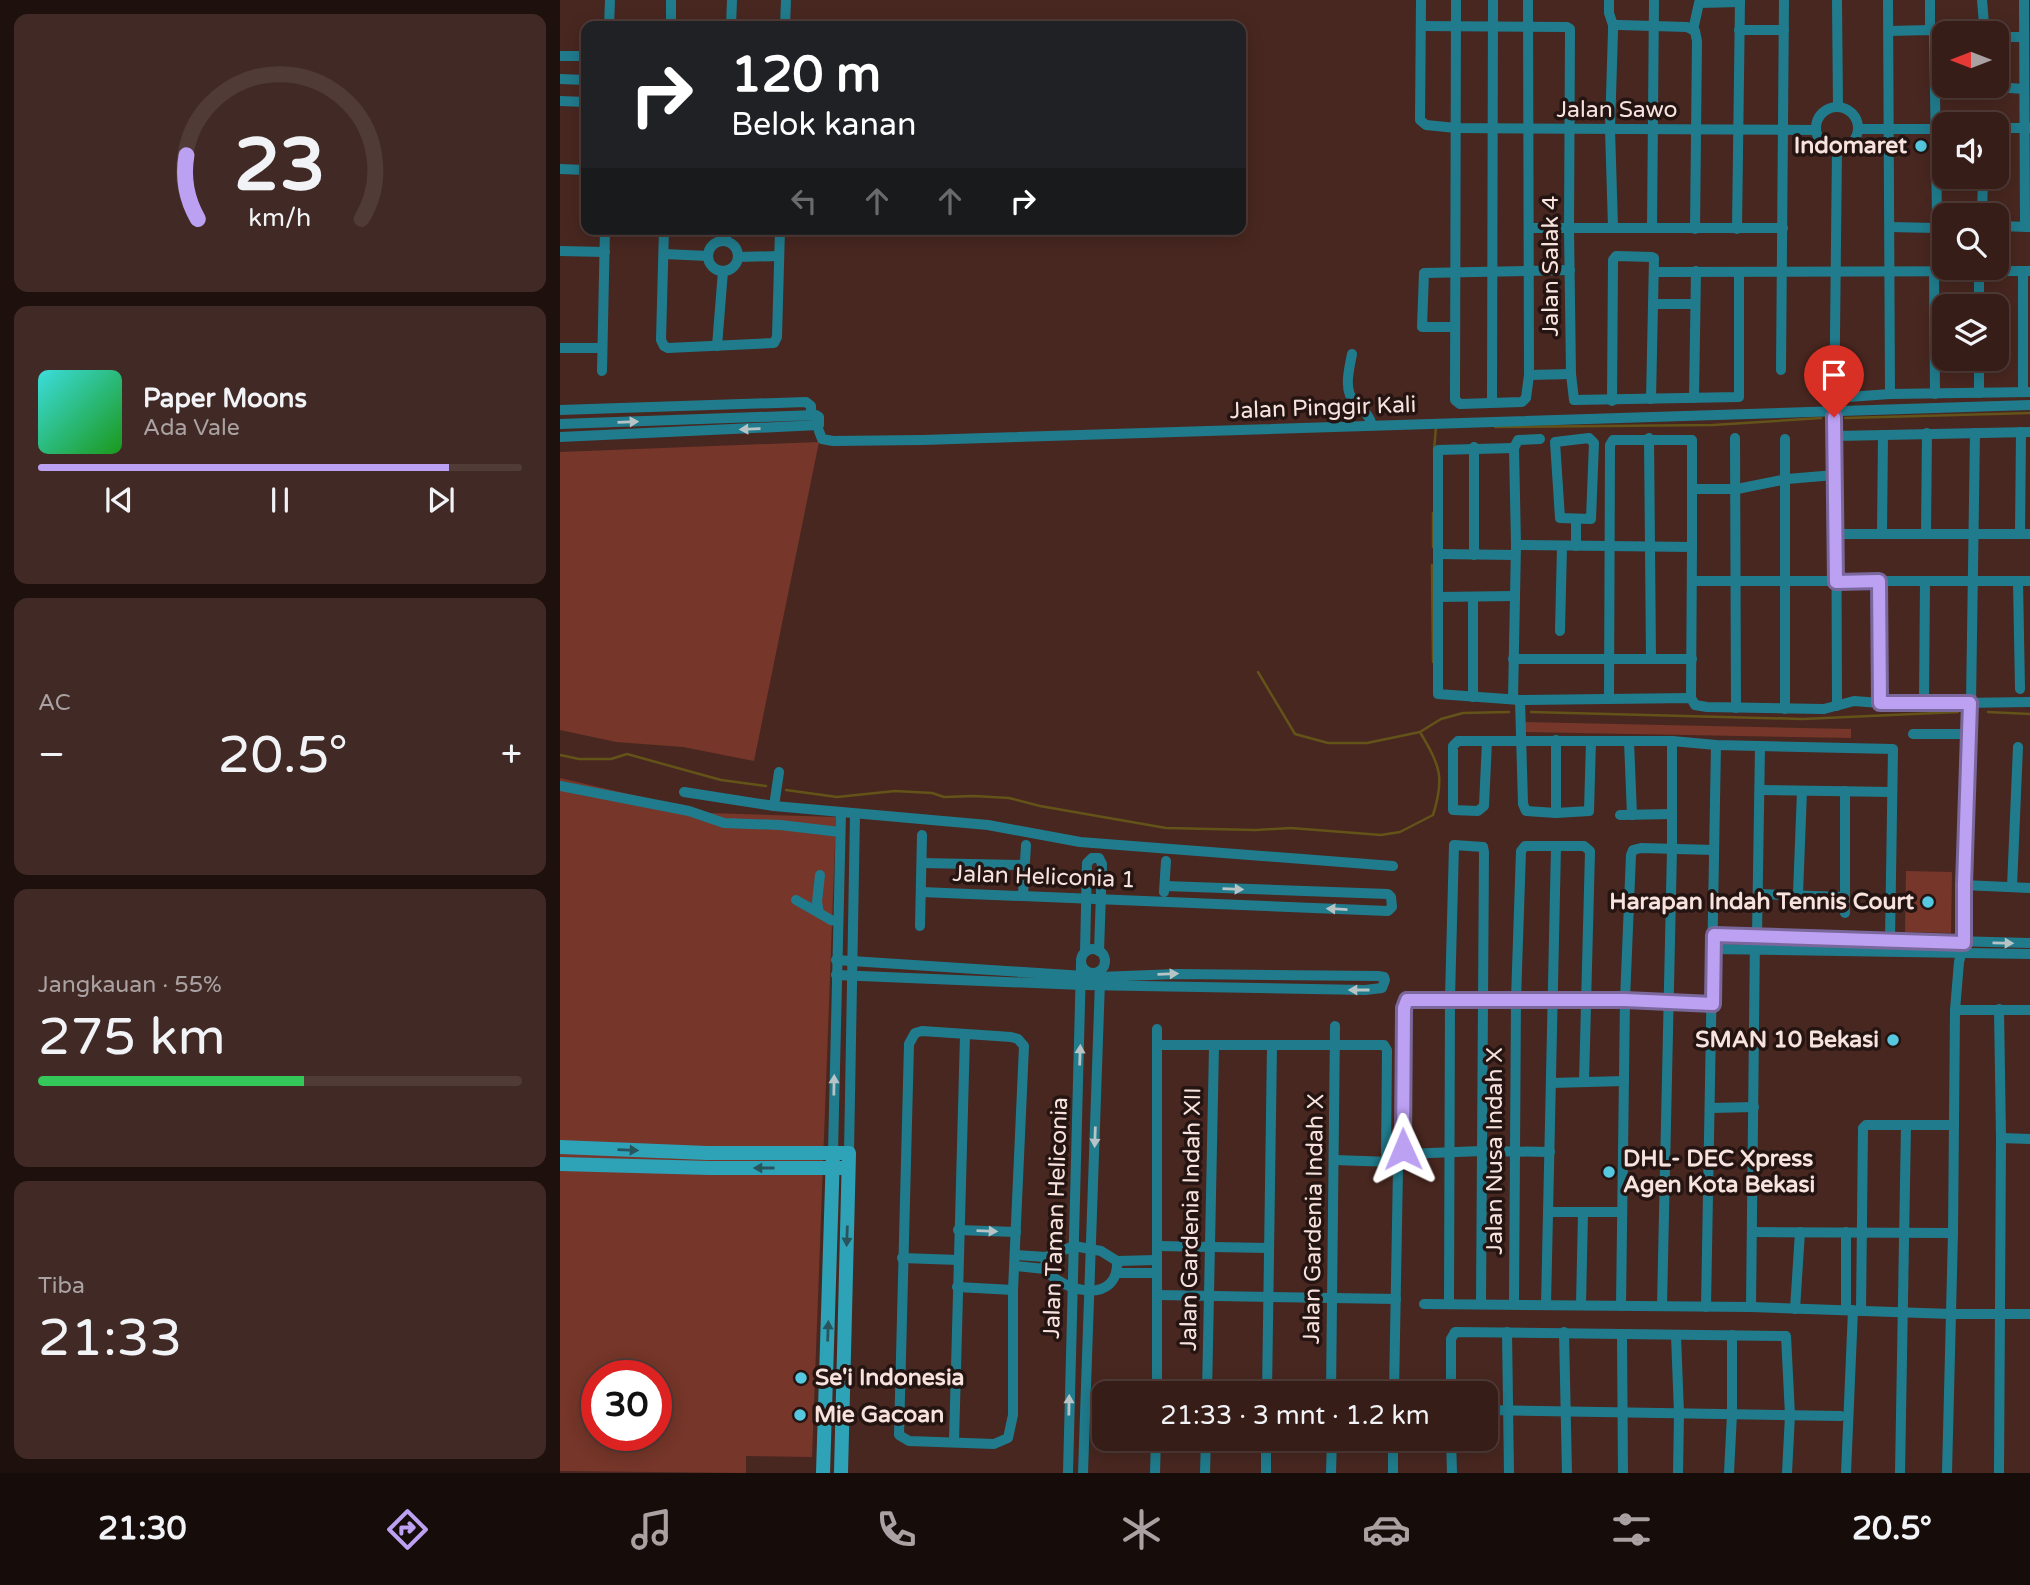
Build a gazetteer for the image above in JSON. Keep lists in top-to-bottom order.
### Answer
{
  "streets": {
    "street": [
      "Jalan Sawo",
      "Jalan Salak 4",
      "Jalan Pinggir Kali",
      "Jalan Heliconia 1",
      "Jalan Nusa Indah X",
      "Jalan Taman Heliconia",
      "Jalan Gardenia Indah XII",
      "Jalan Gardenia Indah X"
    ]
  },
  "crossings": [
    ["Jalan Sawo", "Jalan Salak 4"],
    ["Jalan Heliconia 1", "Jalan Taman Heliconia"]
  ],
  "places": [
    "Indomaret",
    "Harapan Indah Tennis Court",
    "SMAN 10 Bekasi",
    "DHL- DEC Xpress Agen Kota Bekasi",
    "Se'i Indonesia",
    "Mie Gacoan"
  ],
  "north": "left",
  "page": {
    "turn": ["120 m", "Belok kanan"],
    "song": ["Paper Moons", "Ada Vale"],
    "tile": [
      "AC",
      ["Jangkauan · 55%", "275 km"],
      ["Tiba", "21:33"]
    ],
    "heat": ["−", "20.5°", "+"],
    "limit": "30",
    "trip": "21:33 · 3 mnt · 1.2 km",
    "tabs": ["21:30", "20.5°"],
    "gauge": ["23", "km/h"]
  }
}
